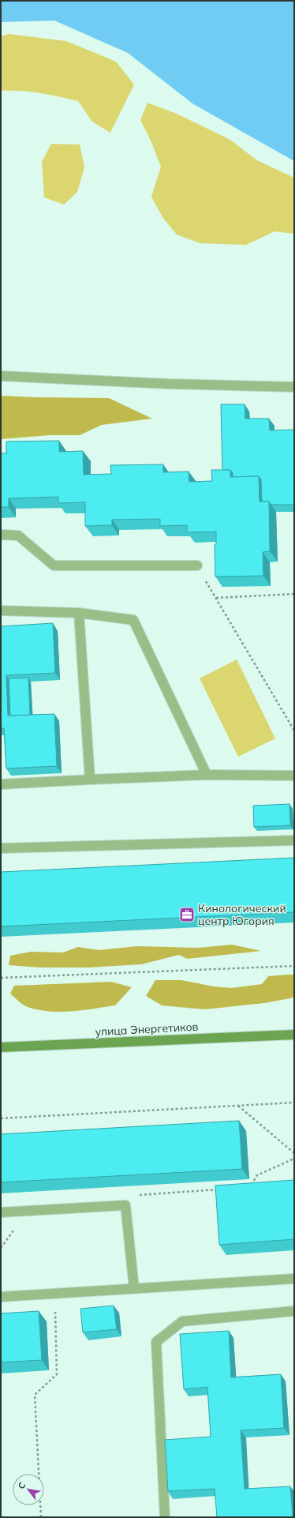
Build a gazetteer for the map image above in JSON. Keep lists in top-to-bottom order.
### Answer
{
  "streets": {
    "main road": ["улица Энергетиков"]
  },
  "places": {
    "office": ["Кинологический центр Югория"]
  },
  "north": "top left"
}
